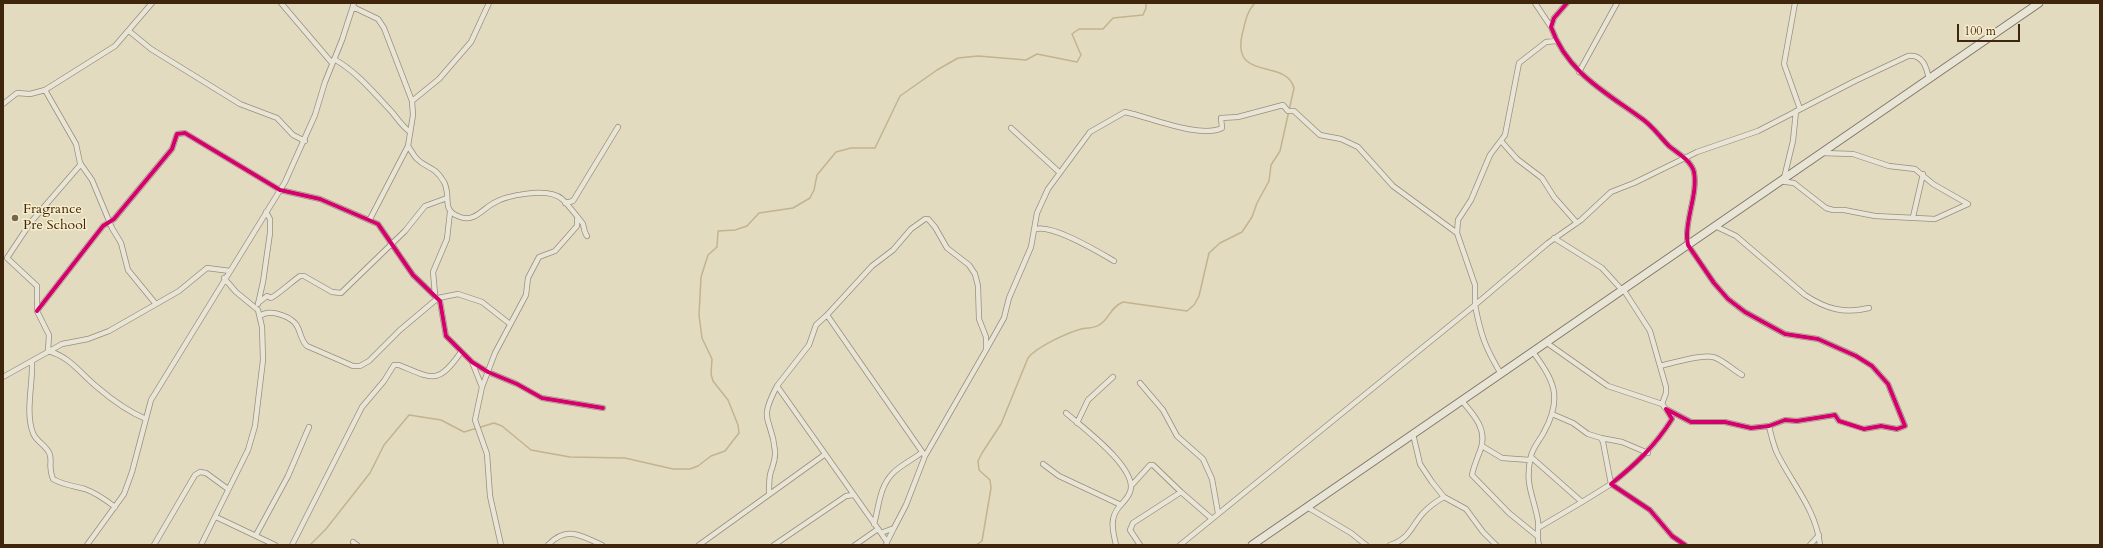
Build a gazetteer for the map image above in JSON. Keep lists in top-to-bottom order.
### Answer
{
  "places": ["Fragrance Pre School"],
  "scale_bar": "100 m"
}
